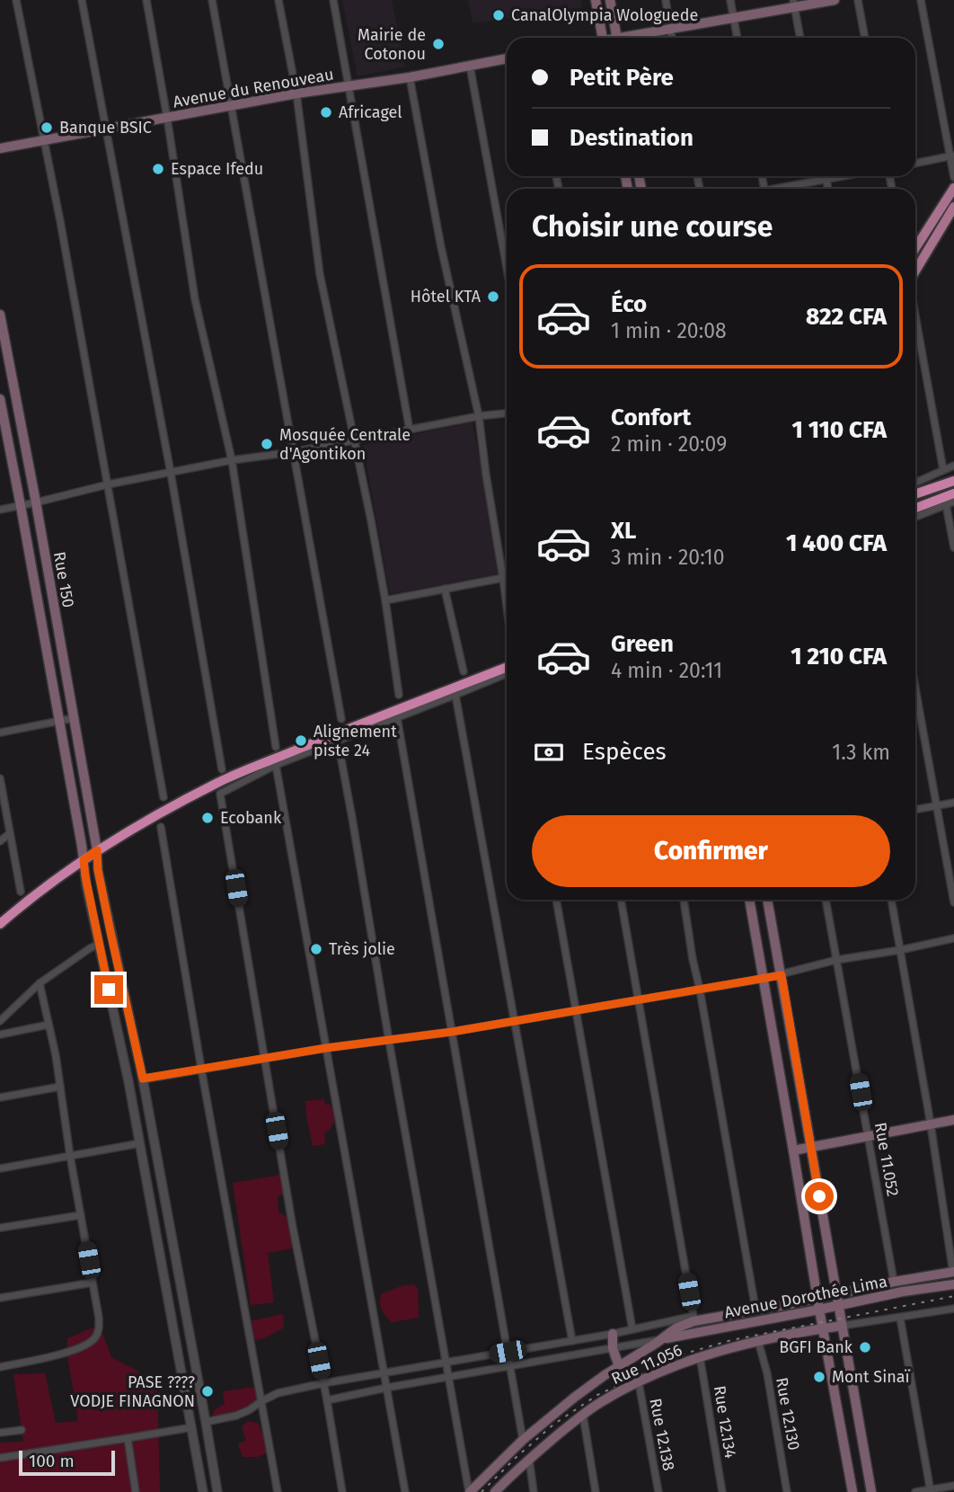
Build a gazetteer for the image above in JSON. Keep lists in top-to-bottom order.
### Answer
{
  "streets": {
    "main road": [
      "Avenue du Renouveau",
      "Rue 150",
      "Avenue Dorothée Lima",
      "Rue 11.056"
    ],
    "street": [
      "Rue 11.052",
      "Rue 12.130",
      "Rue 12.134",
      "Rue 12.138"
    ]
  },
  "crossings": [
    ["Rue 11.052", "Avenue Dorothée Lima"],
    ["Rue 11.056", "Rue 12.130"],
    ["Rue 11.056", "Rue 12.134"],
    ["Rue 11.056", "Rue 12.138"]
  ],
  "places": [
    "CanalOlympia Wologuede",
    "Mairie de Cotonou",
    "Africagel",
    "Banque BSIC",
    "Espace Ifedu",
    "Hôtel KTA",
    "Mosquée Centrale d'Agontikon",
    "Alignement piste 24",
    "Ecobank",
    "Très jolie",
    "BGFI Bank",
    "Mont Sinaï",
    "PASE ???? VODJE FINAGNON"
  ],
  "scale_bar": "100 m",
  "page": {
    "banner": ["Petit Père", "Destination"],
    "heading": "Choisir une course",
    "list": [
      {
        "name": "Éco",
        "note": "1 min · 20:08",
        "value": "822 CFA"
      },
      {
        "name": "Confort",
        "note": "2 min · 20:09",
        "value": "1 110 CFA"
      },
      {
        "name": "XL",
        "note": "3 min · 20:10",
        "value": "1 400 CFA"
      },
      {
        "name": "Green",
        "note": "4 min · 20:11",
        "value": "1 210 CFA"
      }
    ],
    "pay": ["Espèces", "1.3 km"],
    "buttons": "Confirmer",
    "scale": "100 m"
  }
}
